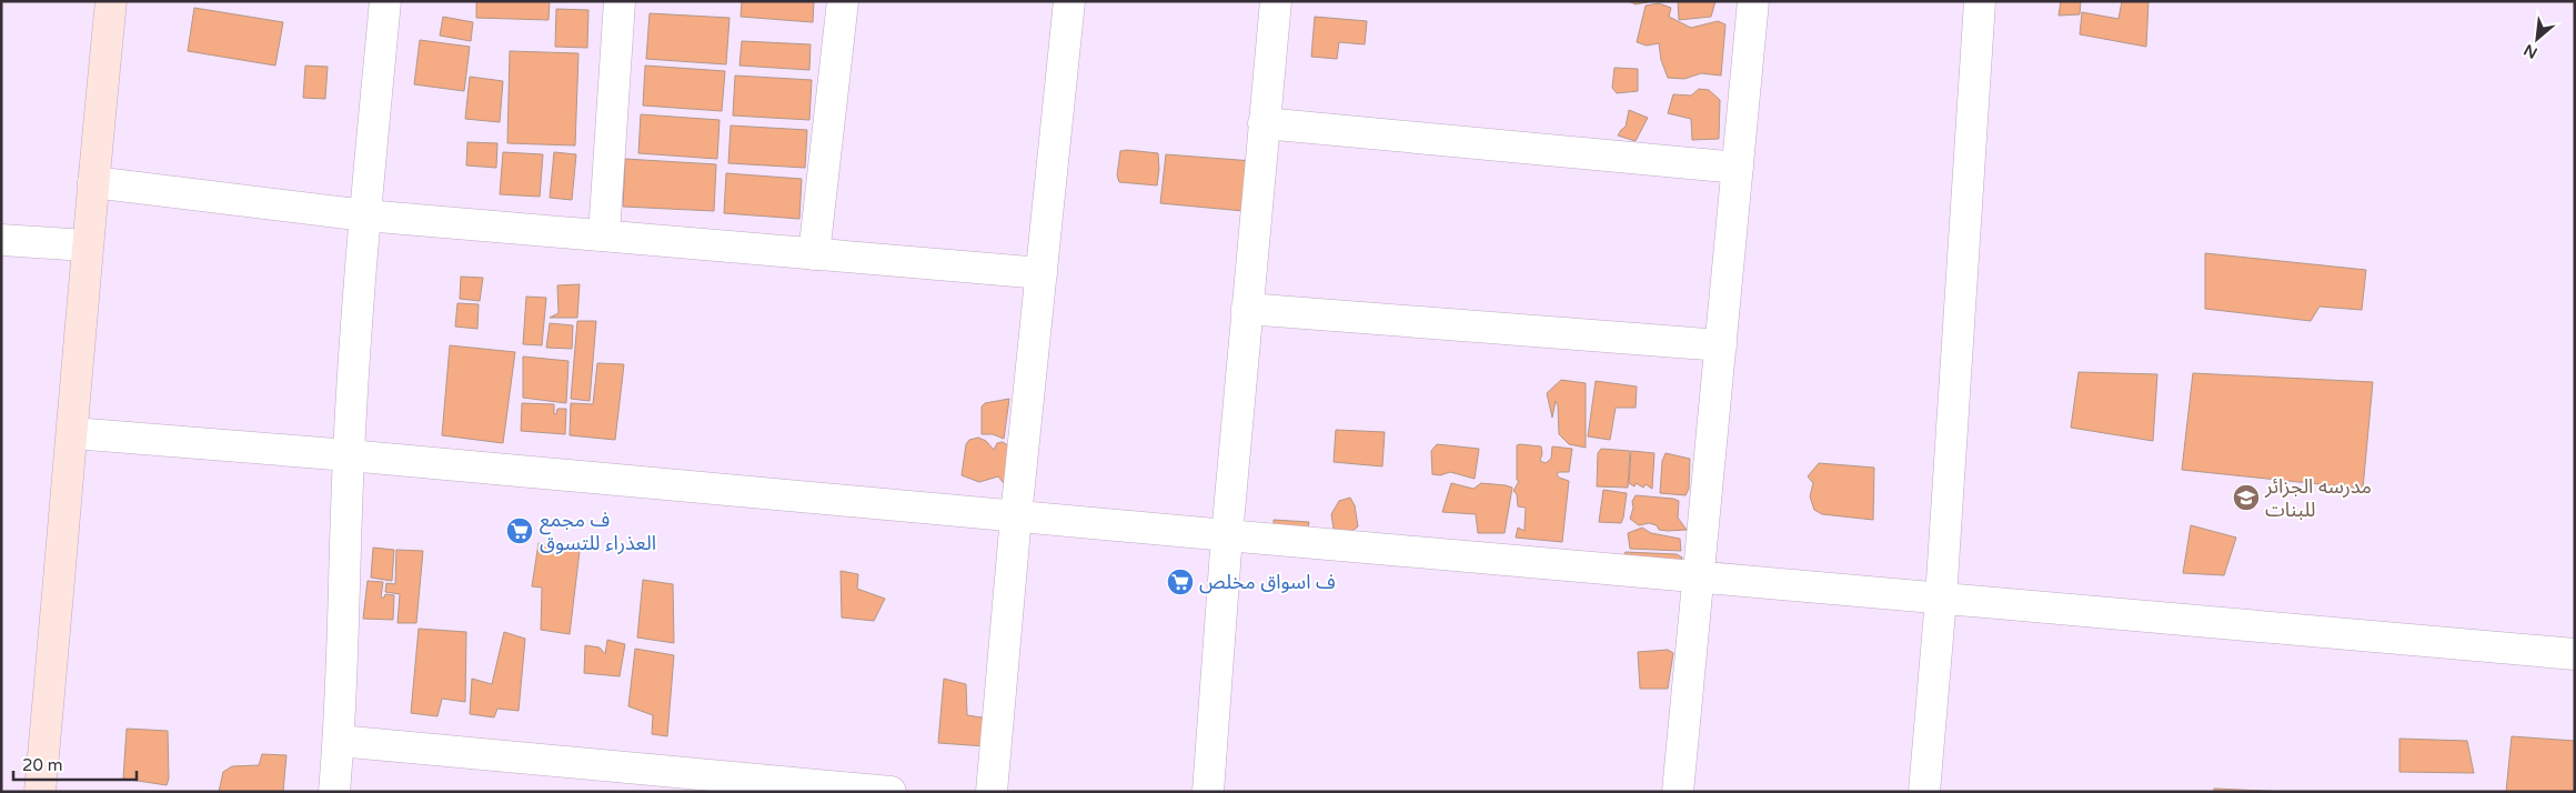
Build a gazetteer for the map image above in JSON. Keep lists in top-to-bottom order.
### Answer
{
  "places": {
    "school or university": ["مدرسه الجزائر للبنات"],
    "supermarket": ["ف مجمع العذراء للتسوق", "ف اسواق مخلص"]
  },
  "scale_bar": "20 m",
  "north": "bottom left"
}
